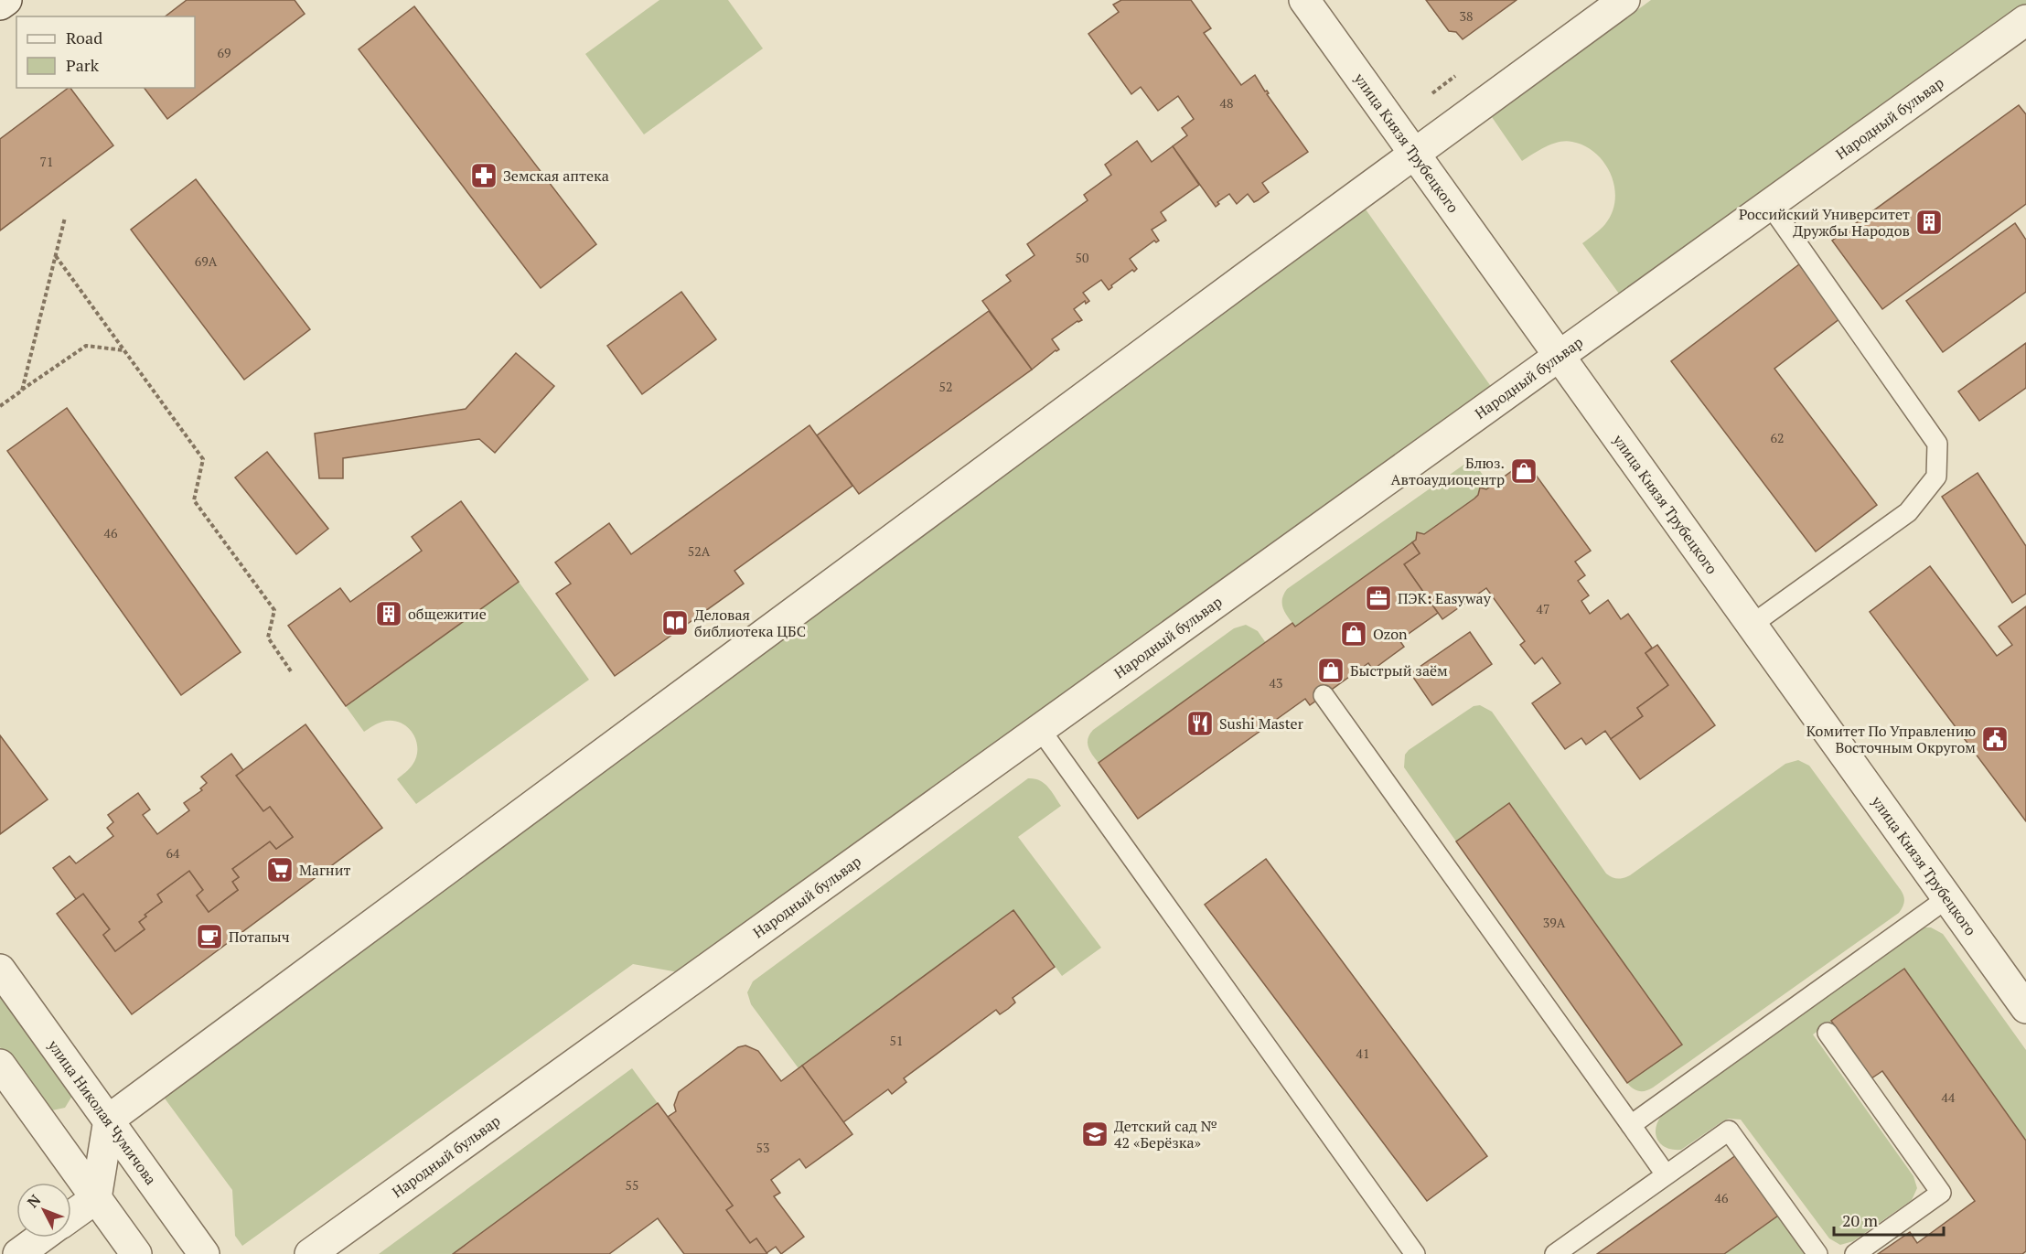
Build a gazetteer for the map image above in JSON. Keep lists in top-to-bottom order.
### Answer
{
  "streets": {
    "street": ["Народный бульвар", "улица Князя Трубецкого", "улица Николая Чумичова"]
  },
  "crossings": [
    ["Народный бульвар", "улица Князя Трубецкого"]
  ],
  "places": {
    "pharmacy": ["Земская аптека"],
    "building": ["Российский Университет Дружбы Народов", "общежитие"],
    "shop": ["Блюз. Автоаудиоцентр", "Ozon", "Быстрый заём"],
    "office": ["ПЭК: Easyway"],
    "library": ["Деловая библиотека ЦБС"],
    "restaurant": ["Sushi Master"],
    "public building": ["Комитет По Управлению Восточным Округом"],
    "supermarket": ["Магнит"],
    "cafe": ["Потапыч"],
    "school or university": ["Детский сад № 42 «Берёзка»"]
  },
  "house_numbers": [
    "38",
    "69",
    "48",
    "71",
    "50",
    "69А",
    "52",
    "62",
    "46",
    "52А",
    "47",
    "43",
    "64",
    "39А",
    "51",
    "41",
    "44",
    "53",
    "55",
    "46"
  ],
  "legend": ["Road", "Park"],
  "scale_bar": "20 m",
  "north": "top left"
}
